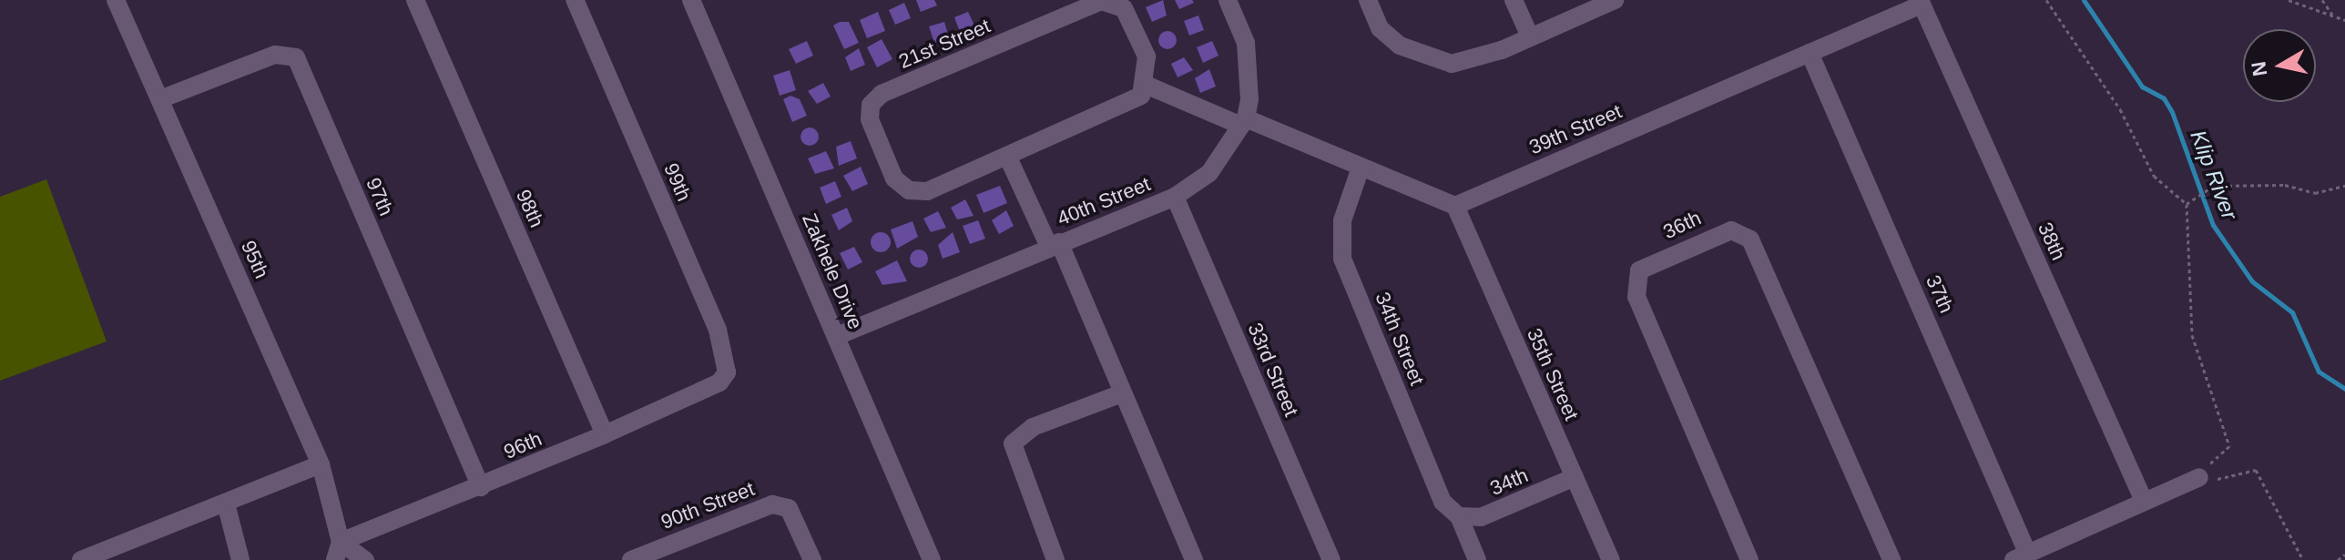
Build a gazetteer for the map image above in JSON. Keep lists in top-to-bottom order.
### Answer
{
  "streets": {
    "street": [
      "21st Street",
      "39th Street",
      "99th",
      "97th",
      "40th Street",
      "98th",
      "36th",
      "38th",
      "95th",
      "Zakhele Drive",
      "37th",
      "34th Street",
      "33rd Street",
      "35th Street",
      "96th",
      "34th",
      "90th Street"
    ]
  },
  "crossings": [
    ["39th Street", "38th"],
    ["39th Street", "37th"],
    ["39th Street", "35th Street"],
    ["99th", "96th"],
    ["97th", "95th"],
    ["97th", "96th"],
    ["40th Street", "Zakhele Drive"],
    ["40th Street", "33rd Street"],
    ["98th", "96th"],
    ["95th", "96th"],
    ["34th Street", "34th"],
    ["35th Street", "34th"]
  ],
  "water": ["Klip River"],
  "north": "left"
}
